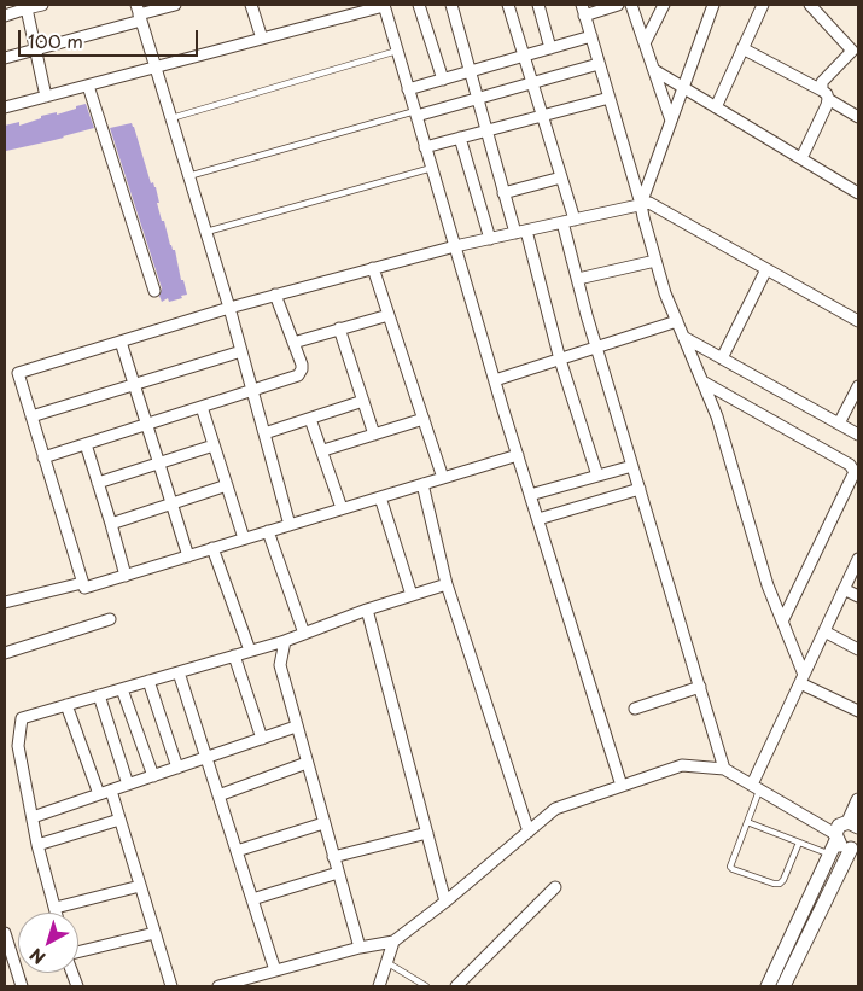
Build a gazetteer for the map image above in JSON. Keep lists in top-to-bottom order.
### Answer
{
  "scale_bar": "100 m",
  "north": "bottom left"
}
